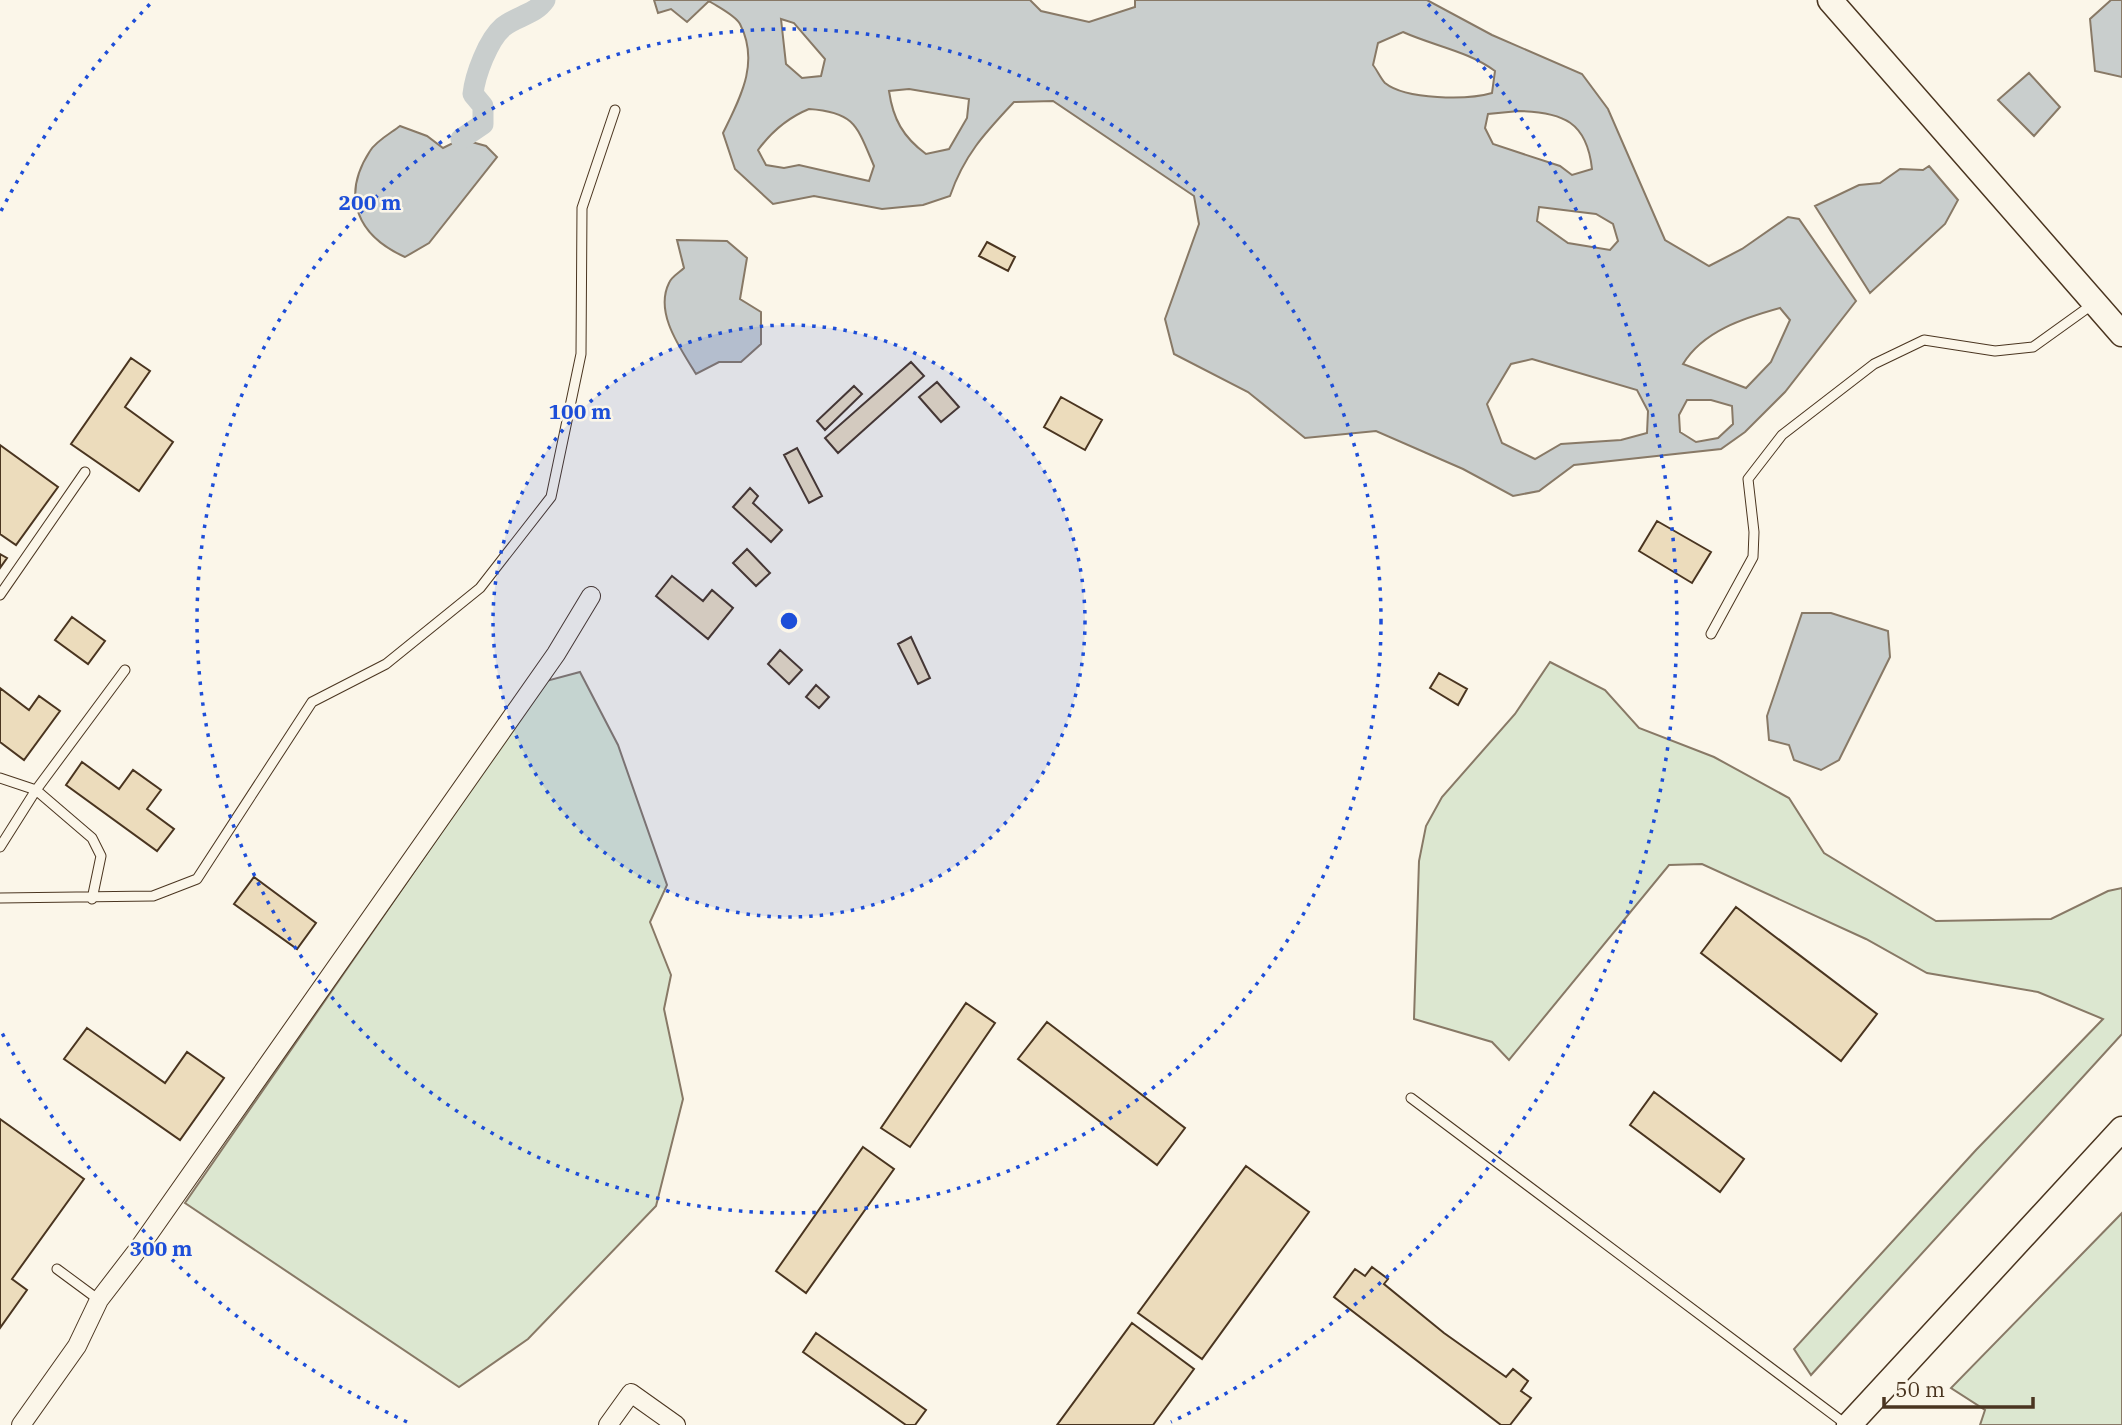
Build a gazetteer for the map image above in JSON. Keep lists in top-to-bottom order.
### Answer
{
  "scale_bar": "50 m",
  "rings": ["200 m", "100 m", "300 m"]
}
